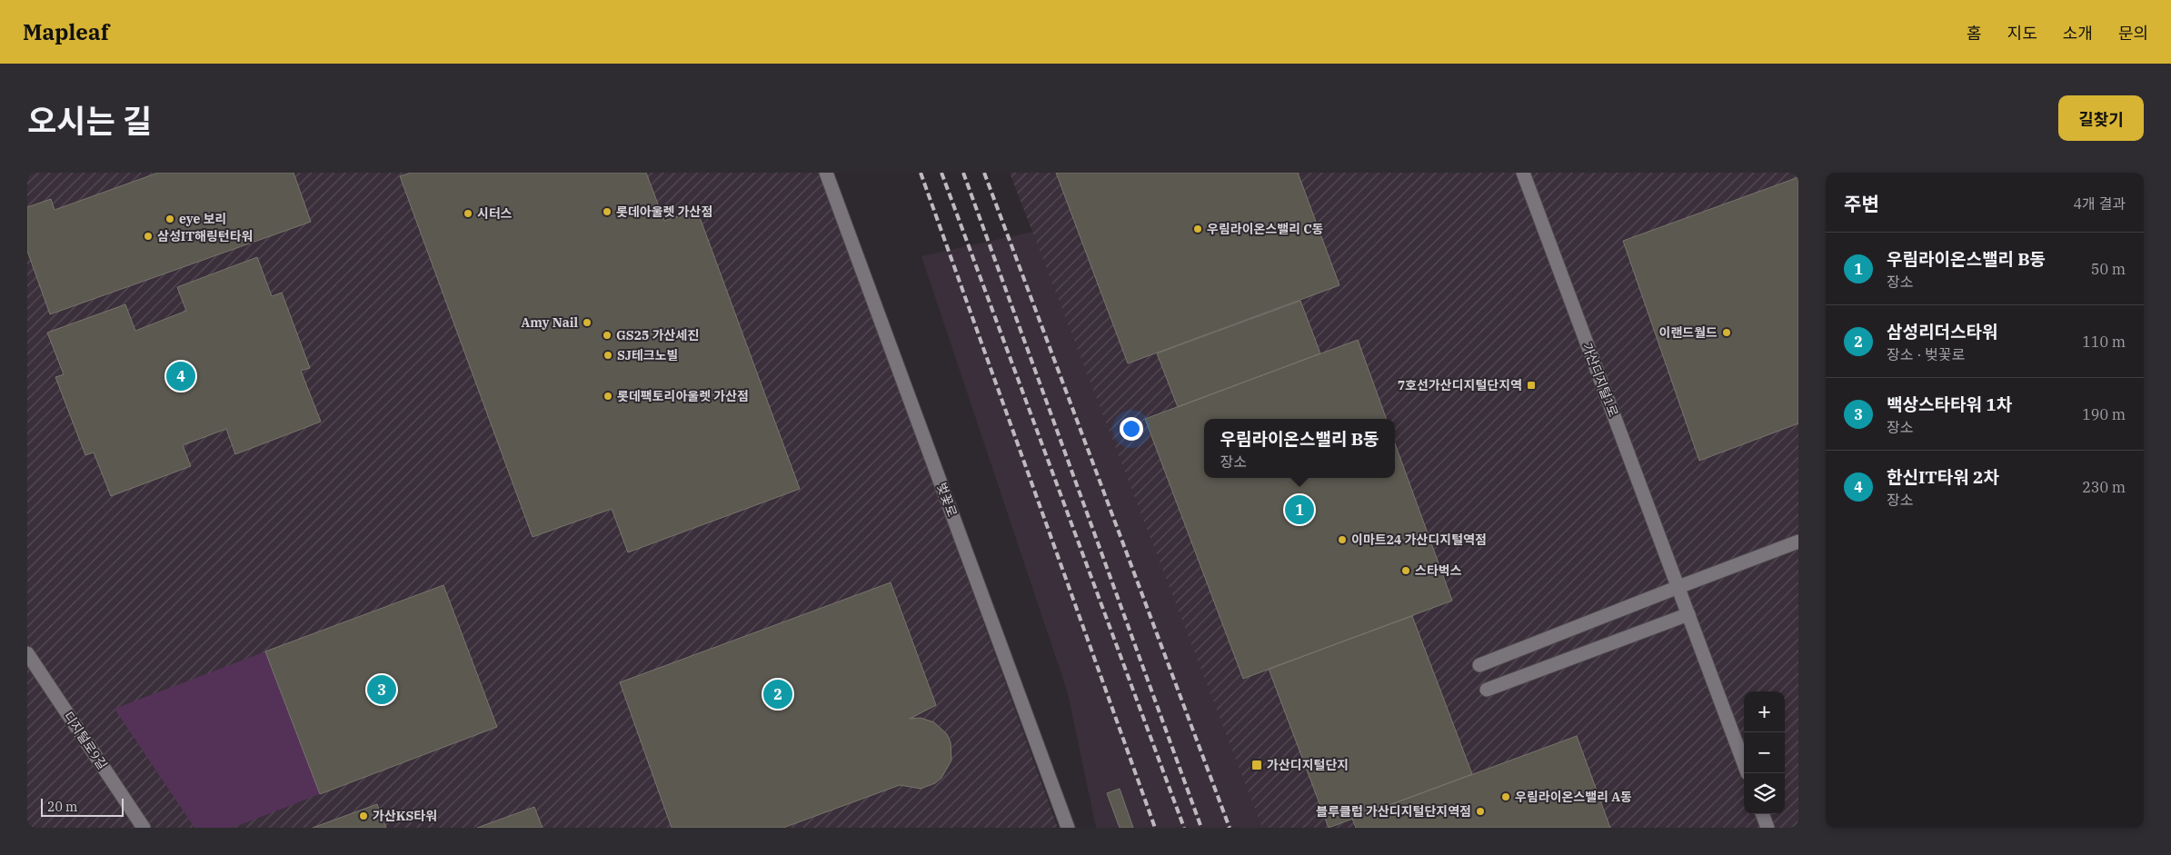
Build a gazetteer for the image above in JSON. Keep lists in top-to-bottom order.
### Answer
{
  "streets": {
    "street": ["가산디지털1로", "벚꽃로", "디지털로9길"]
  },
  "places": {
    "other": [
      "롯데아울렛 가산점",
      "시터스",
      "eye 보리",
      "우림라이온스밸리 C동",
      "삼성IT해링턴타워",
      "Amy Nail",
      "이랜드월드",
      "GS25 가산세진",
      "SJ테크노빌",
      "롯데팩토리아울렛 가산점",
      "이마트24 가산디지털역점",
      "스타벅스",
      "우림라이온스밸리 A동",
      "블루클럽 가산디지털단지역점",
      "가산KS타워"
    ],
    "transit": ["7호선가산디지털단지역", "가산디지털단지"]
  },
  "scale_bar": "20 m",
  "page": {
    "header": "Mapleaf",
    "nav": [
      "홈",
      "지도",
      "소개",
      "문의"
    ],
    "title": "오시는 길",
    "buttons": "길찾기",
    "heading": ["주변", "4개 결과"],
    "list": [
      {
        "mark": "1",
        "name": "우림라이온스밸리 B동",
        "note": "장소",
        "value": "50 m"
      },
      {
        "mark": "2",
        "name": "삼성리더스타워",
        "note": "장소 · 벚꽃로",
        "value": "110 m"
      },
      {
        "mark": "3",
        "name": "백상스타타워 1차",
        "note": "장소",
        "value": "190 m"
      },
      {
        "mark": "4",
        "name": "한신IT타워 2차",
        "note": "장소",
        "value": "230 m"
      }
    ],
    "pins": [
      "4",
      "1",
      "3",
      "2"
    ],
    "popup": ["우림라이온스밸리 B동", "장소"],
    "map_buttons": ["+", "−"],
    "scale": "20 m"
  }
}
